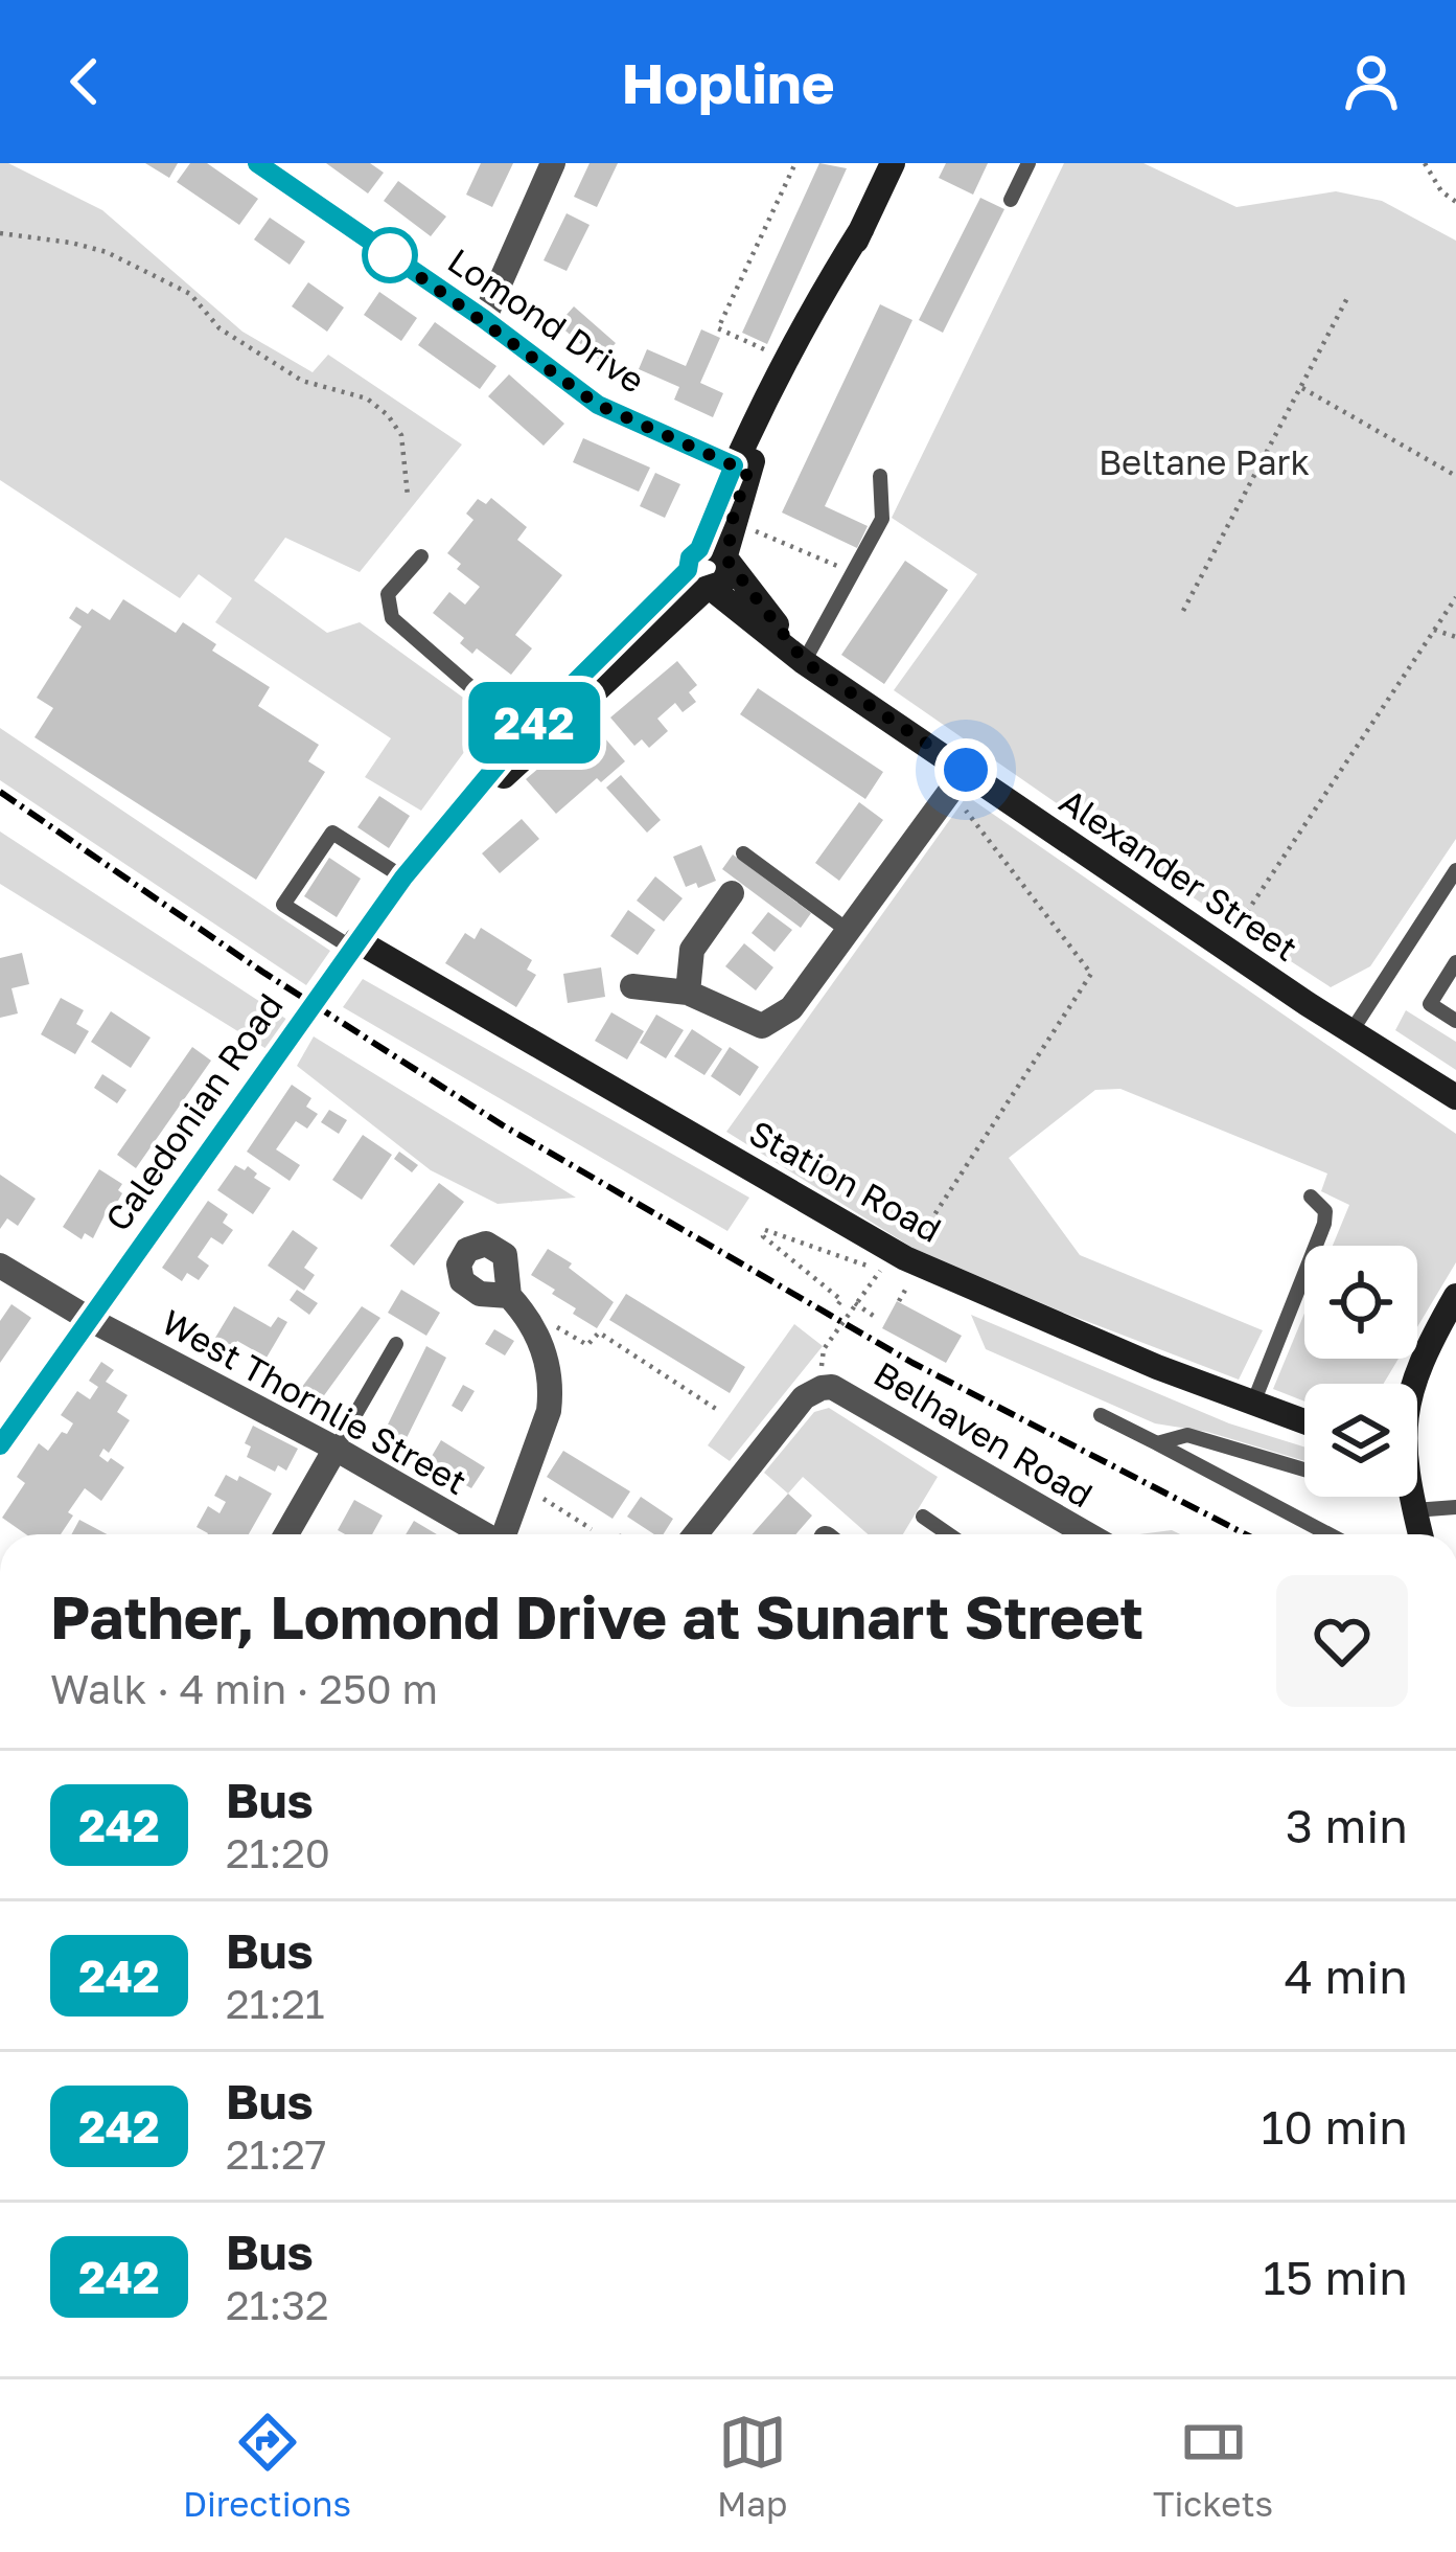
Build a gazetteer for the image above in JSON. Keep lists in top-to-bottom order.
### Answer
{
  "streets": {
    "street": [
      "Lomond Drive",
      "Alexander Street",
      "Caledonian Road",
      "Station Road",
      "West Thornlie Street",
      "Belhaven Road"
    ]
  },
  "crossings": [
    ["Lomond Drive", "Caledonian Road"],
    ["Alexander Street", "Caledonian Road"],
    ["Caledonian Road", "Station Road"],
    ["Caledonian Road", "West Thornlie Street"]
  ],
  "parks": ["Beltane Park"],
  "lines": ["bus line 242"],
  "page": {
    "header": "Hopline",
    "on_map": "242",
    "heading": ["Pather, Lomond Drive at Sunart Street", "Walk · 4 min · 250 m"],
    "list": [
      {
        "mark": "242",
        "name": "Bus",
        "note": "21:20",
        "value": "3 min"
      },
      {
        "mark": "242",
        "name": "Bus",
        "note": "21:21",
        "value": "4 min"
      },
      {
        "mark": "242",
        "name": "Bus",
        "note": "21:27",
        "value": "10 min"
      },
      {
        "mark": "242",
        "name": "Bus",
        "note": "21:32",
        "value": "15 min"
      }
    ],
    "tabs": ["Directions", "Map", "Tickets"]
  }
}
